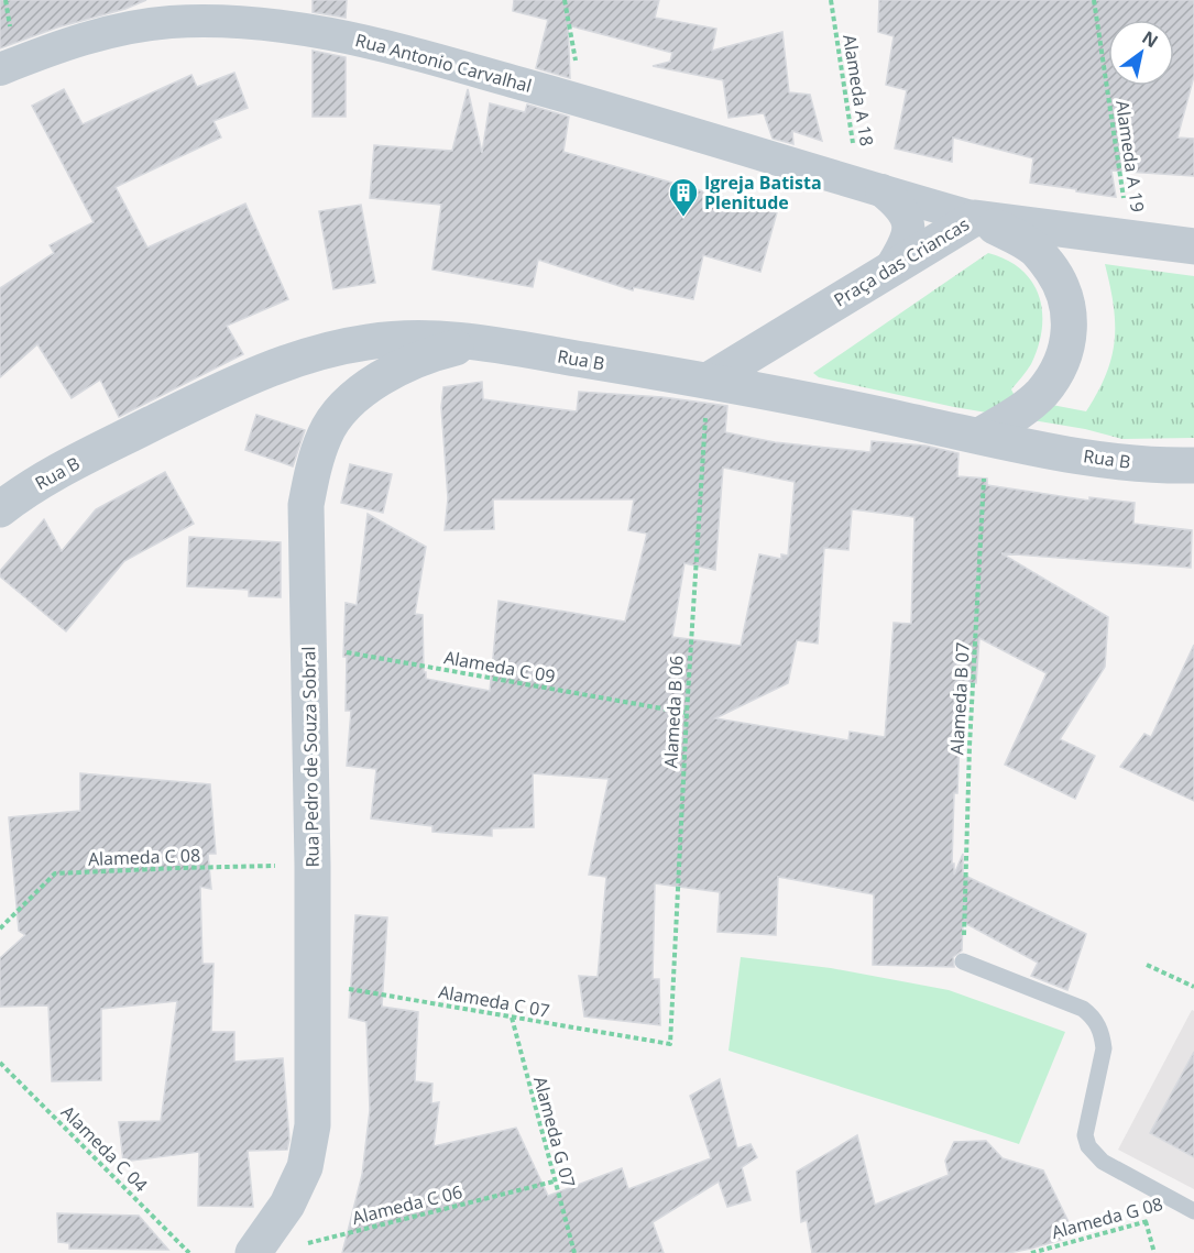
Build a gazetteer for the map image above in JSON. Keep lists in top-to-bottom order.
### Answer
{
  "streets": {
    "street": [
      "Rua Antonio Carvalhal",
      "Praça das Criancas",
      "Rua B",
      "Rua Pedro de Souza Sobral"
    ],
    "path": [
      "Alameda A 18",
      "Alameda A 19",
      "Alameda C 09",
      "Alameda B 07",
      "Alameda B 06",
      "Alameda C 08",
      "Alameda C 07",
      "Alameda G 07",
      "Alameda C 04",
      "Alameda C 06",
      "Alameda G 08"
    ]
  },
  "crossings": [
    ["Rua Antonio Carvalhal", "Alameda A 18"],
    ["Rua Antonio Carvalhal", "Praça das Criancas"],
    ["Alameda A 19", "Praça das Criancas"],
    ["Praça das Criancas", "Rua B"],
    ["Praça das Criancas", "Alameda B 06"],
    ["Rua B", "Alameda B 07"],
    ["Rua B", "Alameda B 06"],
    ["Rua B", "Rua Pedro de Souza Sobral"],
    ["Alameda C 09", "Alameda B 06"],
    ["Alameda C 09", "Rua Pedro de Souza Sobral"],
    ["Alameda B 06", "Alameda C 07"],
    ["Rua Pedro de Souza Sobral", "Alameda C 08"],
    ["Rua Pedro de Souza Sobral", "Alameda C 07"],
    ["Alameda C 07", "Alameda G 07"],
    ["Alameda G 07", "Alameda C 06"]
  ],
  "places": {
    "building": ["Igreja Batista Plenitude"]
  },
  "north": "top right"
}
